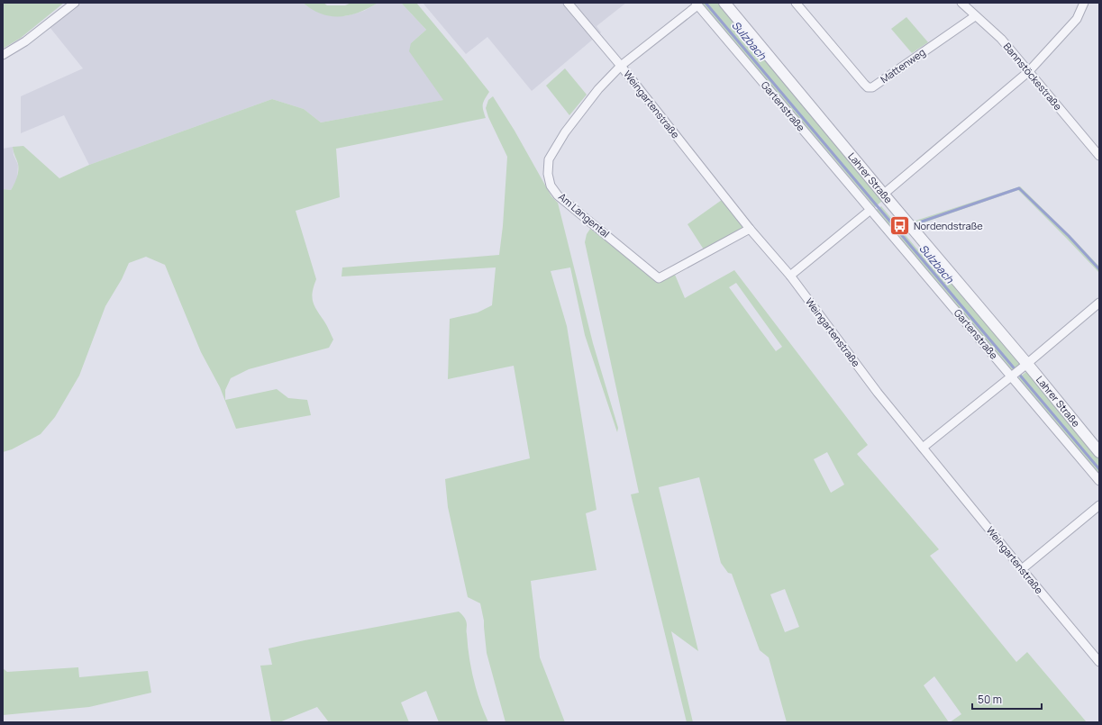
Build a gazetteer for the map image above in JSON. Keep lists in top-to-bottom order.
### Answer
{
  "streets": {
    "street": [
      "Mattenweg",
      "Bannstöckestraße",
      "Weingartenstraße",
      "Gartenstraße",
      "Lahrer Straße",
      "Am Langental"
    ]
  },
  "crossings": [
    ["Mattenweg", "Bannstöckestraße"],
    ["Weingartenstraße", "Am Langental"],
    ["Gartenstraße", "Am Langental"]
  ],
  "water": ["Sulzbach"],
  "places": {
    "bus stop": ["Nordendstraße"]
  },
  "scale_bar": "50 m"
}
